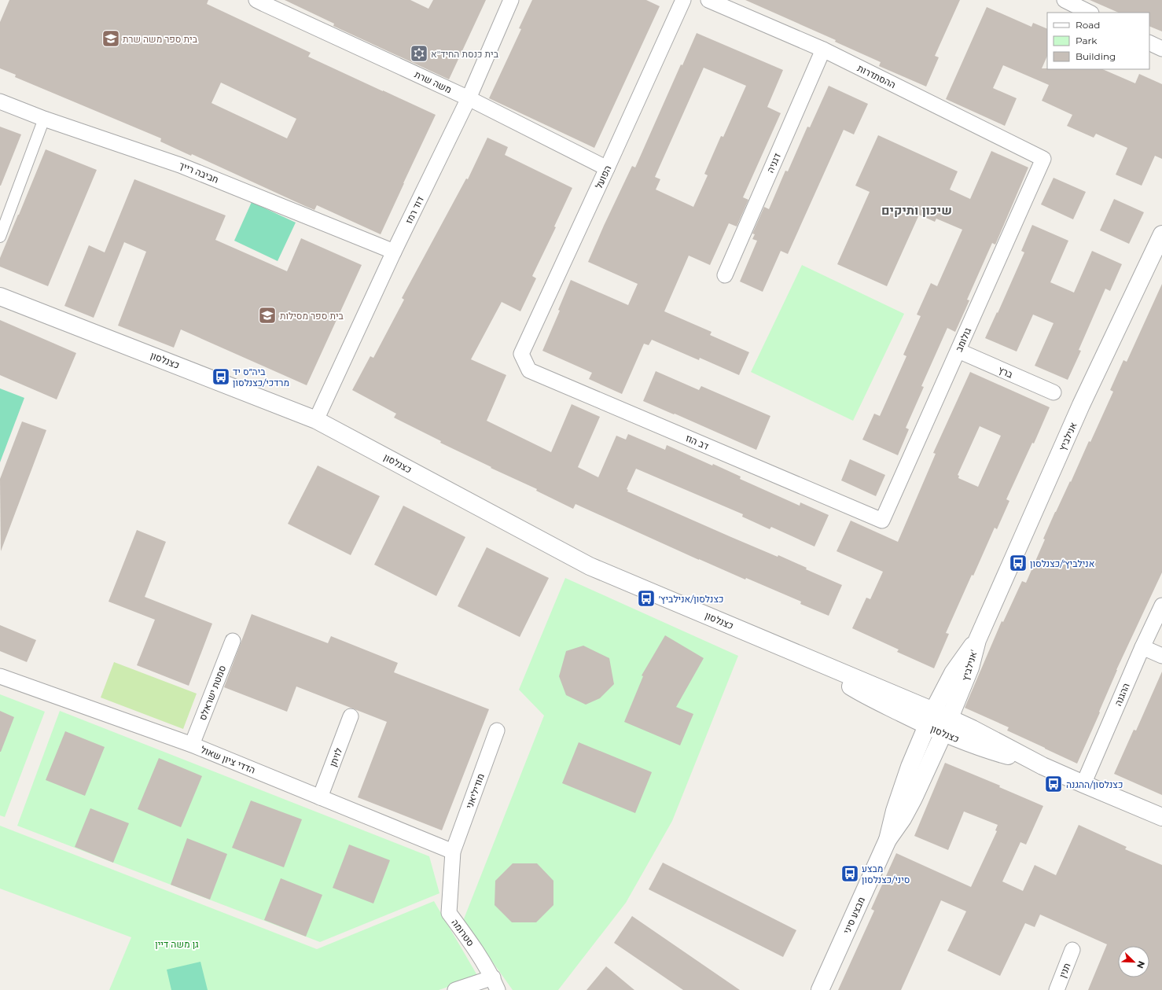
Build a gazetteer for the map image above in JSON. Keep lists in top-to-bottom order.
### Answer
{
  "streets": {
    "street": [
      "ההסתדרות",
      "משה שרת",
      "דגניה",
      "חביבה רייך",
      "הפועל",
      "דוד רמז",
      "גולומב",
      "כצנלסון",
      "ברץ",
      "אנילביץ",
      "דב הוז",
      "אנילביץ'",
      "סמטת ישראלס",
      "ההגנה",
      "לויתן",
      "הדדי ציון שאול",
      "מודיליאני",
      "מבצע סיני",
      "סטרומה",
      "תנין"
    ]
  },
  "crossings": [
    ["ההסתדרות", "דגניה"],
    ["ההסתדרות", "גולומב"],
    ["משה שרת", "הפועל"],
    ["משה שרת", "דוד רמז"],
    ["חביבה רייך", "דוד רמז"],
    ["הפועל", "דב הוז"],
    ["דוד רמז", "כצנלסון"],
    ["גולומב", "ברץ"],
    ["גולומב", "דב הוז"],
    ["כצנלסון", "אנילביץ'"],
    ["כצנלסון", "ההגנה"],
    ["כצנלסון", "מבצע סיני"],
    ["אנילביץ", "אנילביץ'"],
    ["אנילביץ'", "מבצע סיני"],
    ["סמטת ישראלס", "הדדי ציון שאול"],
    ["לויתן", "הדדי ציון שאול"],
    ["הדדי ציון שאול", "מודיליאני"],
    ["הדדי ציון שאול", "סטרומה"],
    ["מודיליאני", "סטרומה"]
  ],
  "districts": ["שיכון ותיקים"],
  "parks": ["גן משה דיין"],
  "places": {
    "school or university": ["בית ספר משה שרת", "בית ספר מסילות"],
    "synagogue": ["בית כנסת החיד\"א"],
    "bus stop": [
      "ביה״ס יד מרדכי/כצנלסון",
      "אנילביץ׳/כצנלסון",
      "כצנלסון/אנילביץ׳",
      "כצנלסון/ההגנה",
      "מבצע סיני/כצנלסון"
    ]
  },
  "legend": ["Road", "Park", "Building"],
  "north": "bottom right"
}
